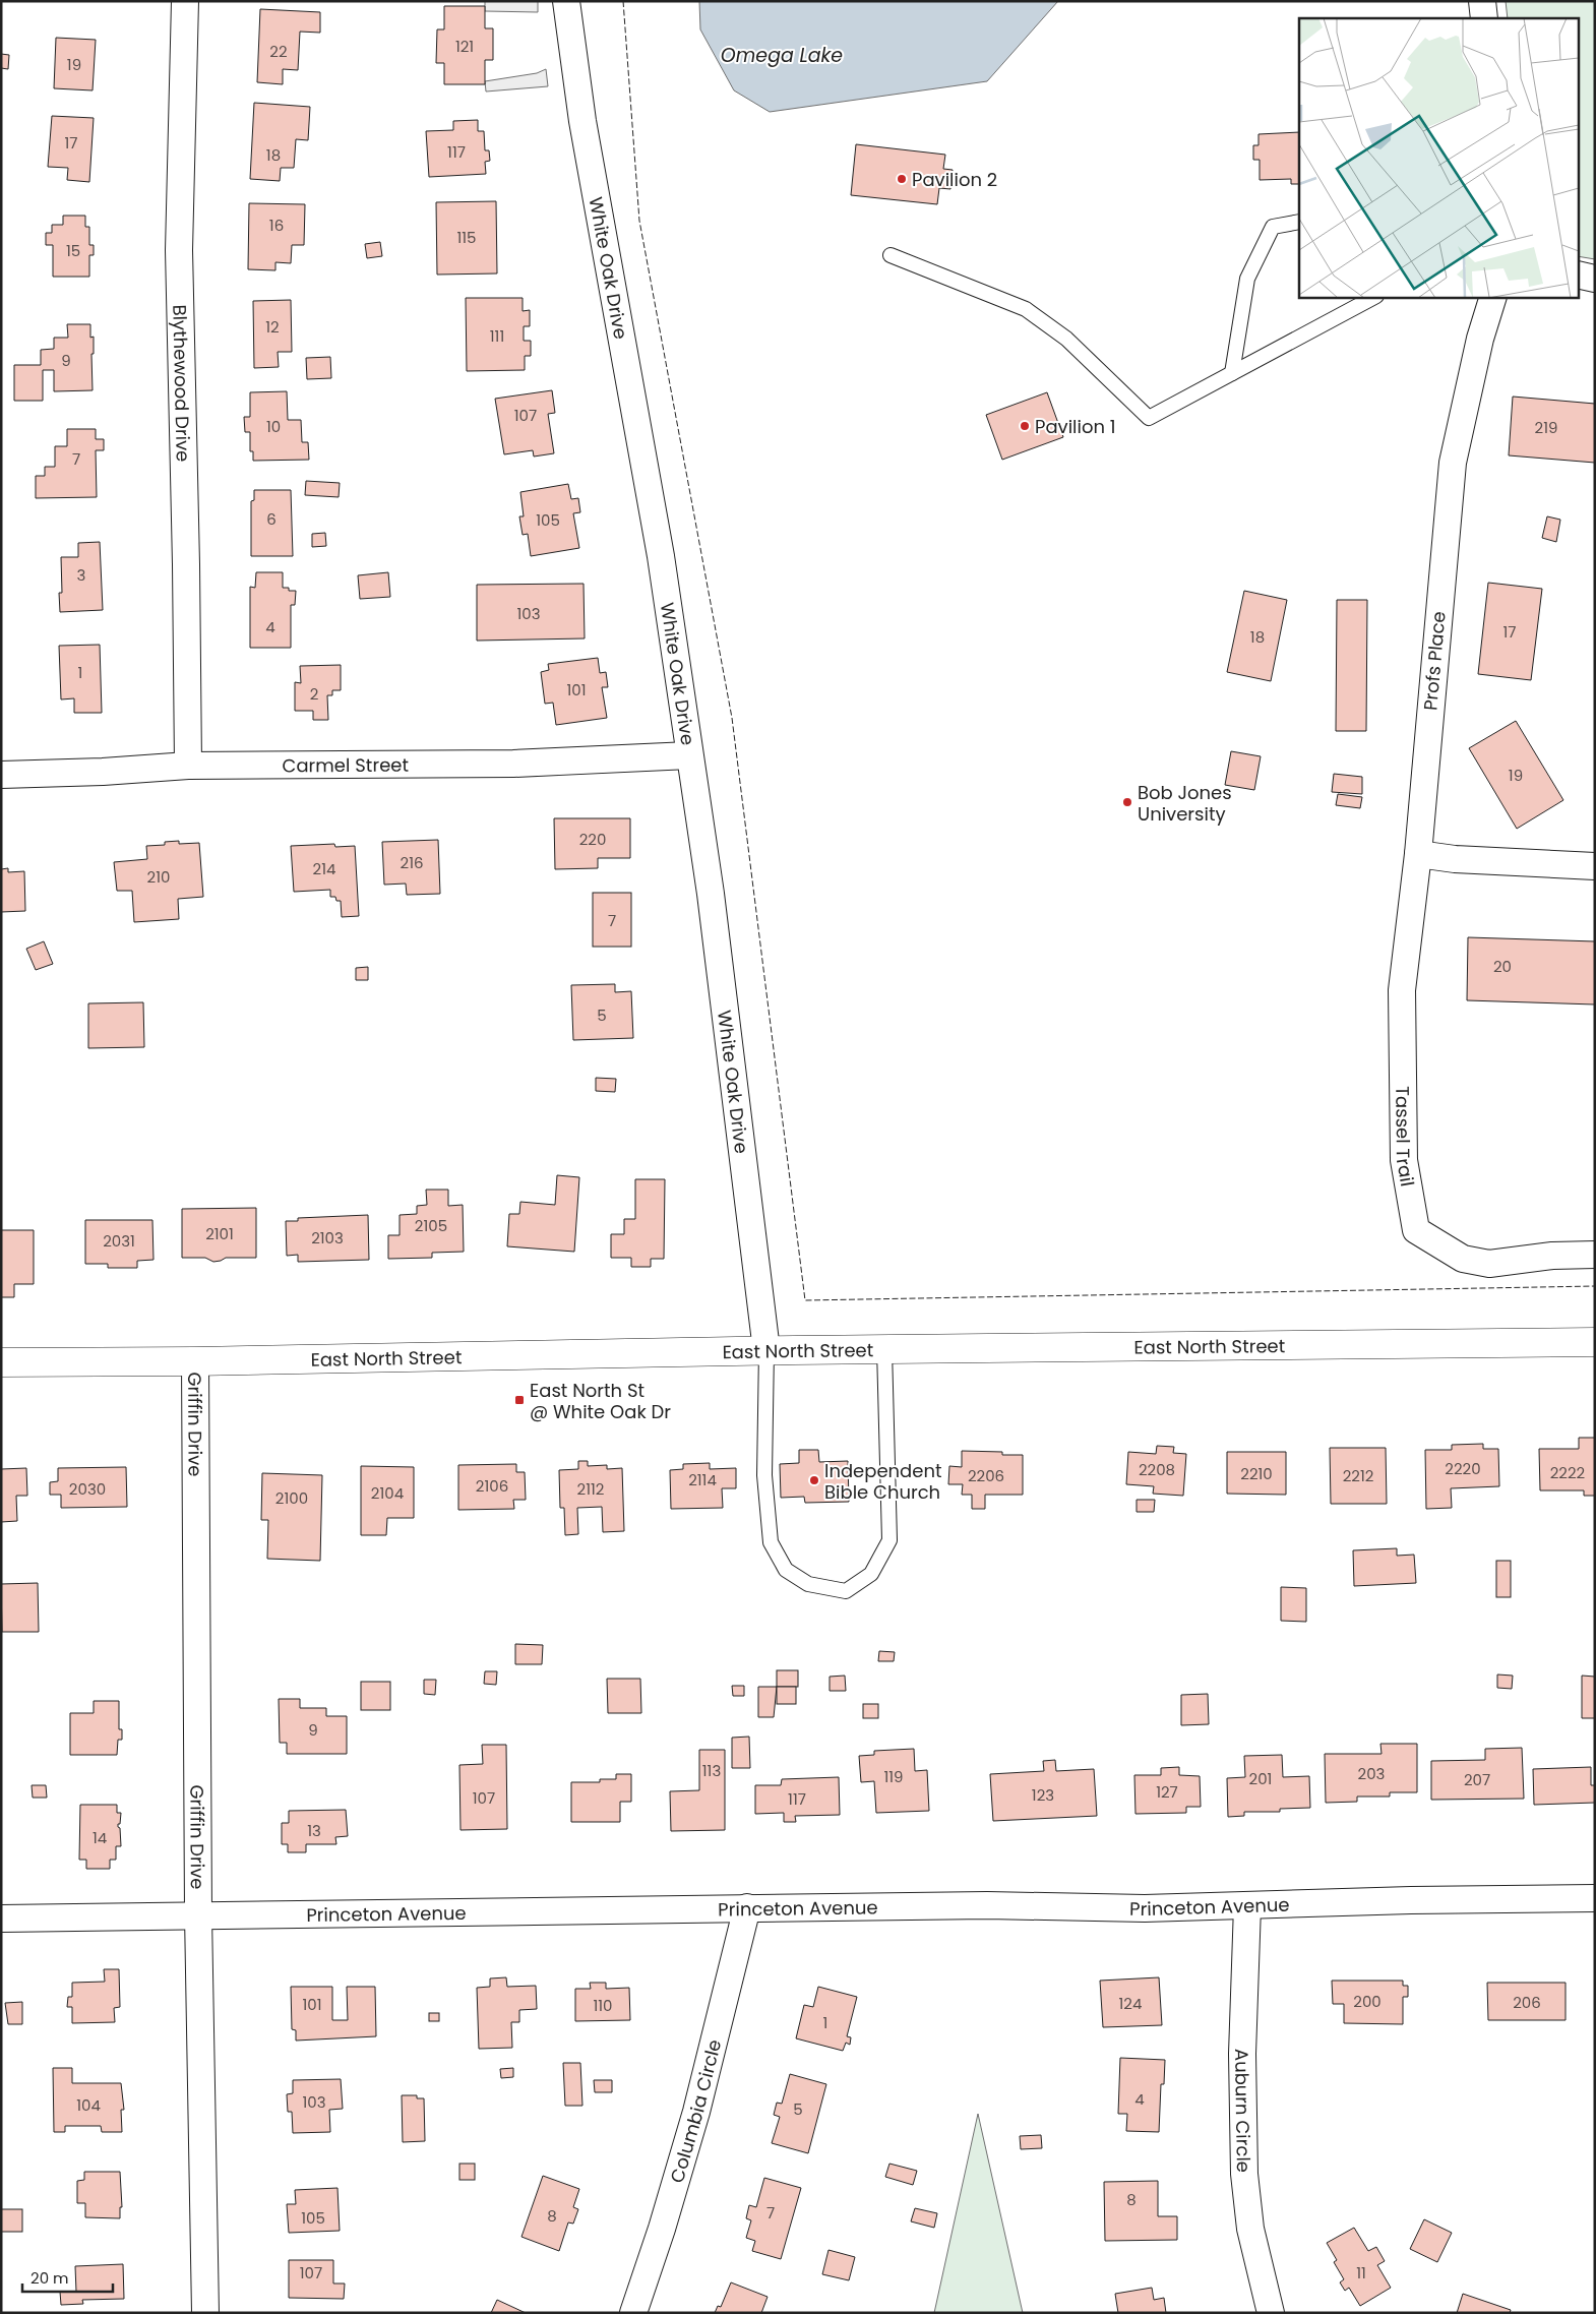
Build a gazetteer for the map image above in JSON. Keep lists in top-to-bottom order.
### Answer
{
  "streets": {
    "main road": ["East North Street"],
    "street": [
      "White Oak Drive",
      "Blythewood Drive",
      "Profs Place",
      "Carmel Street",
      "Tassel Trail",
      "Griffin Drive",
      "Princeton Avenue",
      "Auburn Circle",
      "Columbia Circle"
    ]
  },
  "crossings": [
    ["White Oak Drive", "Carmel Street"],
    ["White Oak Drive", "East North Street"],
    ["Blythewood Drive", "Carmel Street"],
    ["Profs Place", "Tassel Trail"],
    ["East North Street", "Griffin Drive"],
    ["Griffin Drive", "Princeton Avenue"],
    ["Princeton Avenue", "Auburn Circle"],
    ["Princeton Avenue", "Columbia Circle"]
  ],
  "water": ["Omega Lake"],
  "places": {
    "other": [
      "Pavilion 2",
      "Pavilion 1",
      "Bob Jones University",
      "Independent Bible Church"
    ],
    "transit": ["East North St @ White Oak Dr"]
  },
  "house_numbers": [
    "121",
    "22",
    "19",
    "17",
    "117",
    "18",
    "16",
    "115",
    "15",
    "12",
    "111",
    "9",
    "107",
    "10",
    "219",
    "7",
    "6",
    "105",
    "3",
    "103",
    "4",
    "17",
    "18",
    "1",
    "101",
    "2",
    "19",
    "220",
    "216",
    "214",
    "210",
    "7",
    "20",
    "5",
    "2105",
    "2101",
    "2103",
    "2031",
    "2220",
    "2208",
    "2222",
    "2210",
    "2206",
    "2212",
    "2114",
    "2106",
    "2030",
    "2112",
    "2104",
    "2100",
    "9",
    "113",
    "203",
    "119",
    "201",
    "207",
    "127",
    "123",
    "107",
    "117",
    "13",
    "14",
    "200",
    "206",
    "124",
    "101",
    "110",
    "1",
    "4",
    "103",
    "104",
    "5",
    "8",
    "7",
    "8",
    "105",
    "107",
    "11"
  ],
  "scale_bar": "20 m"
}
